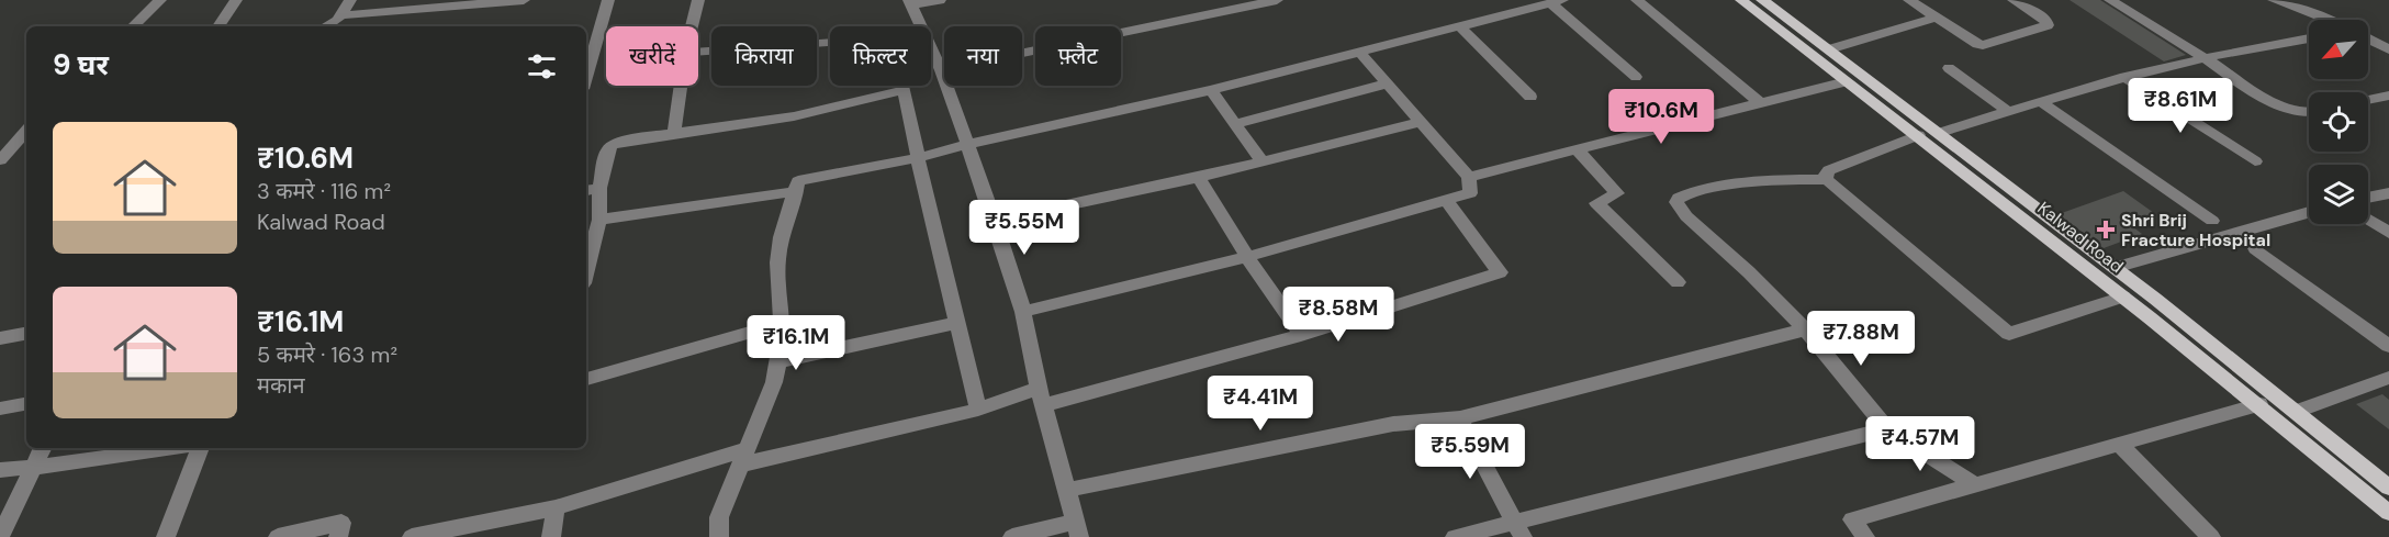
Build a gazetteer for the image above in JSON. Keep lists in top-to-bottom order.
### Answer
{
  "streets": {
    "main road": ["Kalwad Road"]
  },
  "places": {
    "health": ["Shri Brij Fracture Hospital"]
  },
  "north": "bottom left",
  "page": {
    "chip": [
      "खरीदें",
      "किराया",
      "फ़िल्टर",
      "नया",
      "फ़्लैट"
    ],
    "heading": "9 घर",
    "price": [
      "₹8.61M",
      "₹10.6M",
      "₹5.55M",
      "₹8.58M",
      "₹7.88M",
      "₹16.1M",
      "₹4.41M",
      "₹4.57M",
      "₹5.59M"
    ],
    "list": [
      {
        "name": "₹10.6M",
        "note": "3 कमरे · 116 m² · Kalwad Road"
      },
      {
        "name": "₹16.1M",
        "note": "5 कमरे · 163 m² · मकान"
      }
    ]
  }
}
